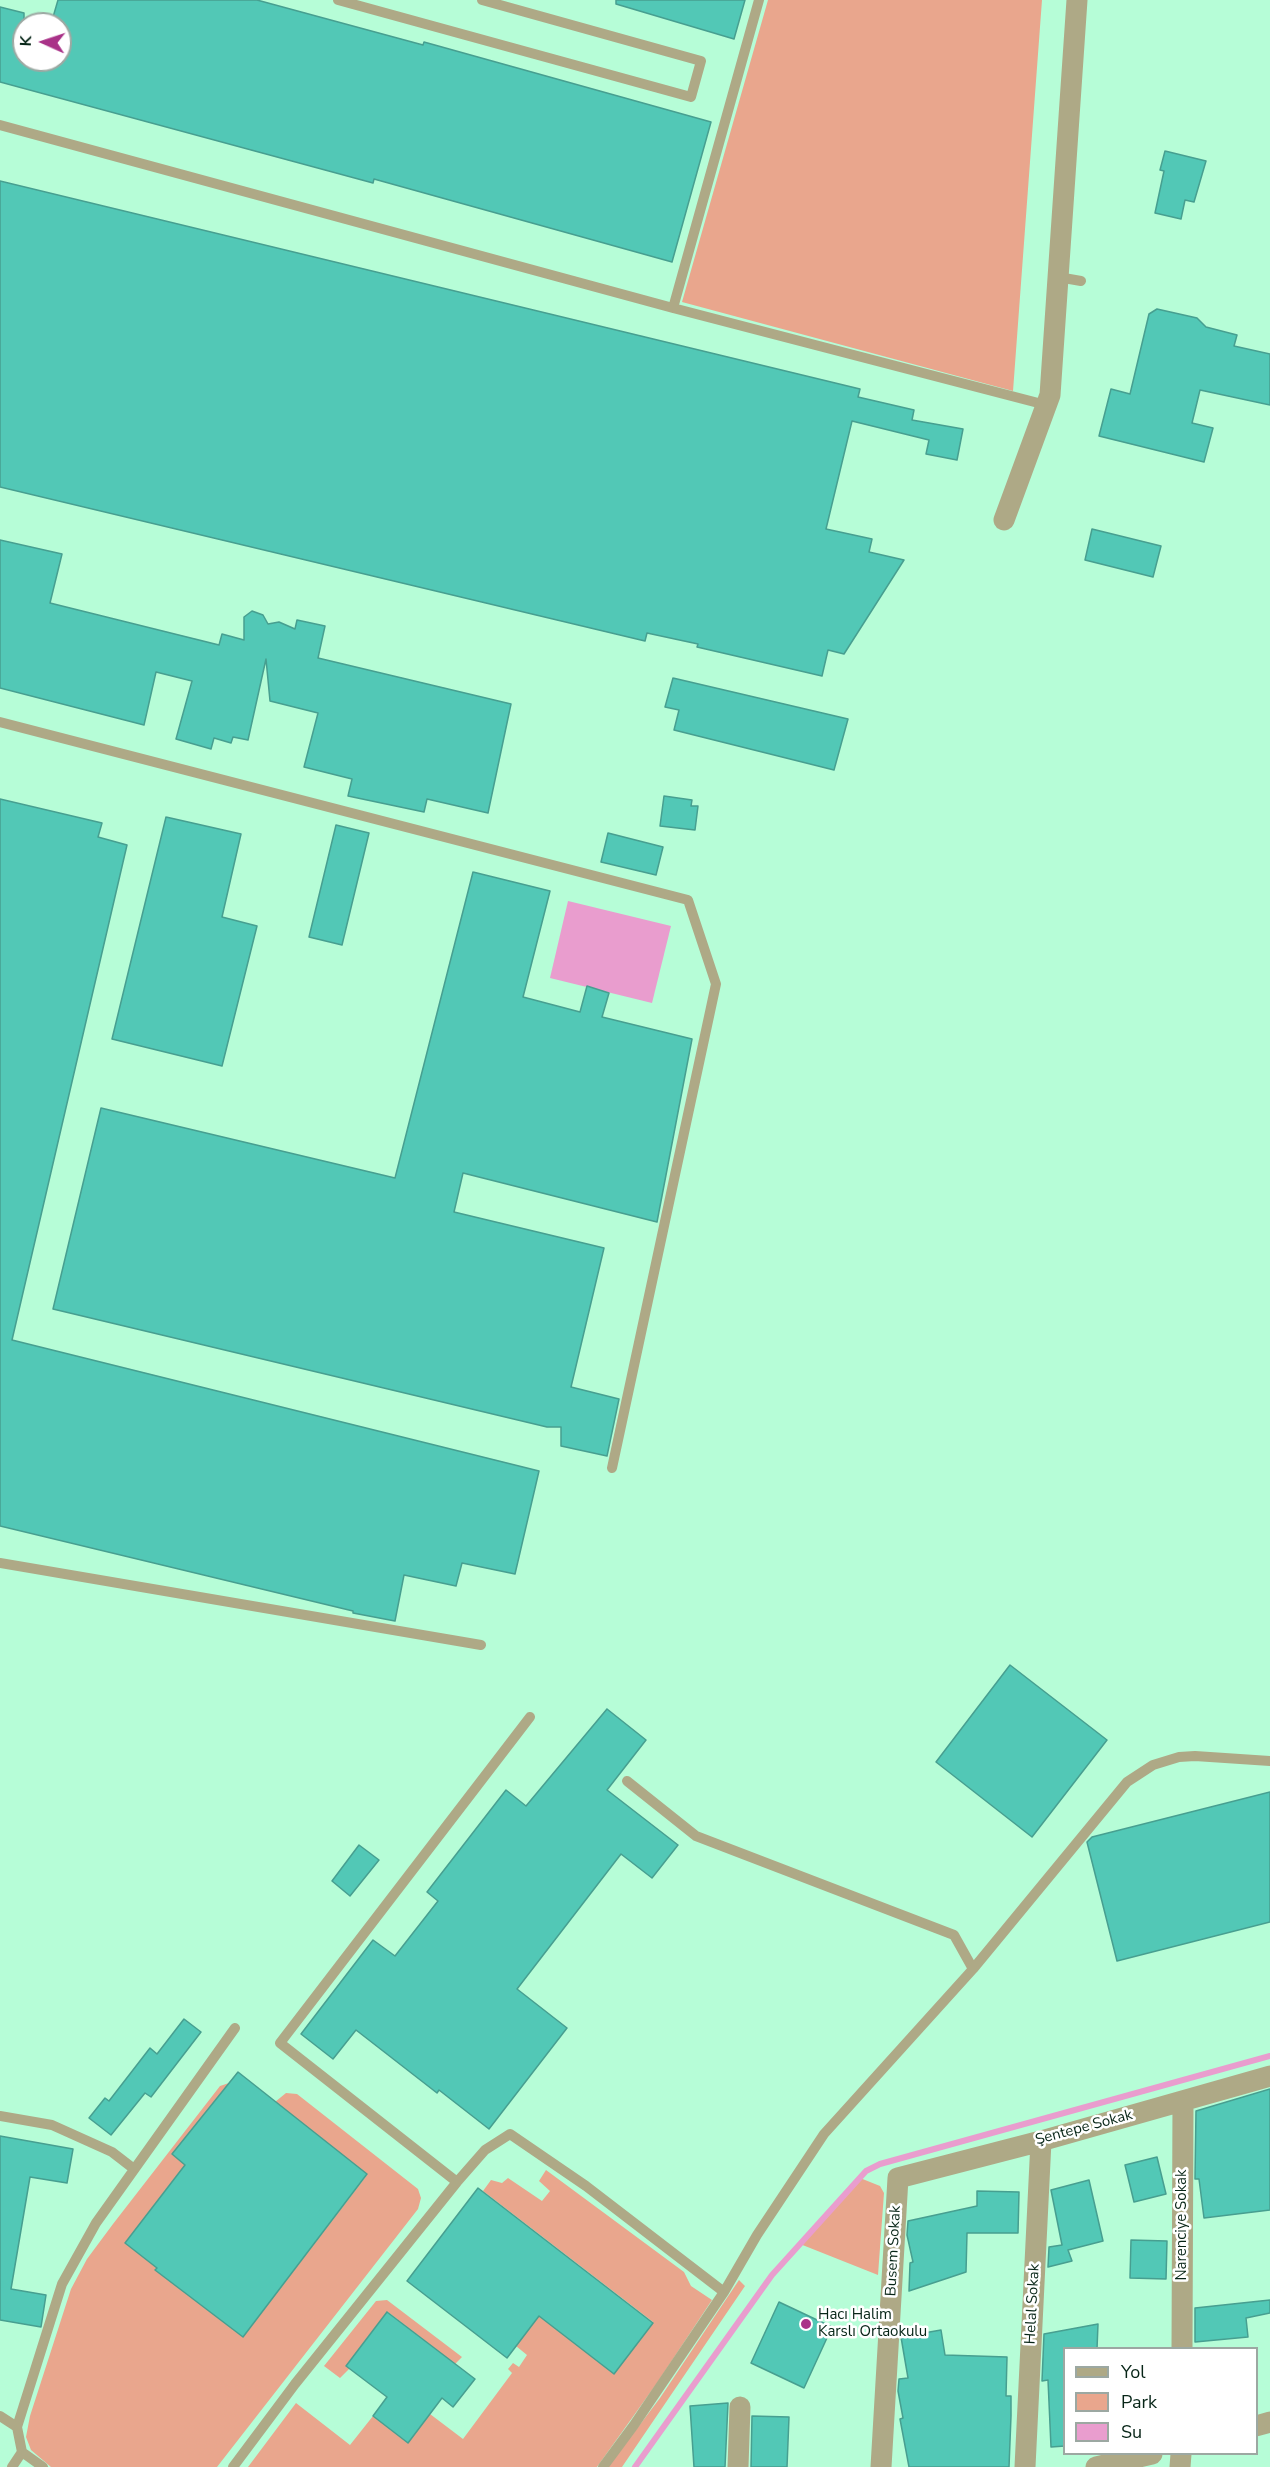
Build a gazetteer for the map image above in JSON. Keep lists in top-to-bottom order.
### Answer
{
  "streets": {
    "street": [
      "Şentepe Sokak",
      "Narenciye Sokak",
      "Busem Sokak",
      "Helal Sokak"
    ]
  },
  "crossings": [
    ["Şentepe Sokak", "Narenciye Sokak"],
    ["Şentepe Sokak", "Busem Sokak"],
    ["Şentepe Sokak", "Helal Sokak"]
  ],
  "places": ["Hacı Halim Karslı Ortaokulu"],
  "legend": ["Yol", "Park", "Su"],
  "north": "left"
}
